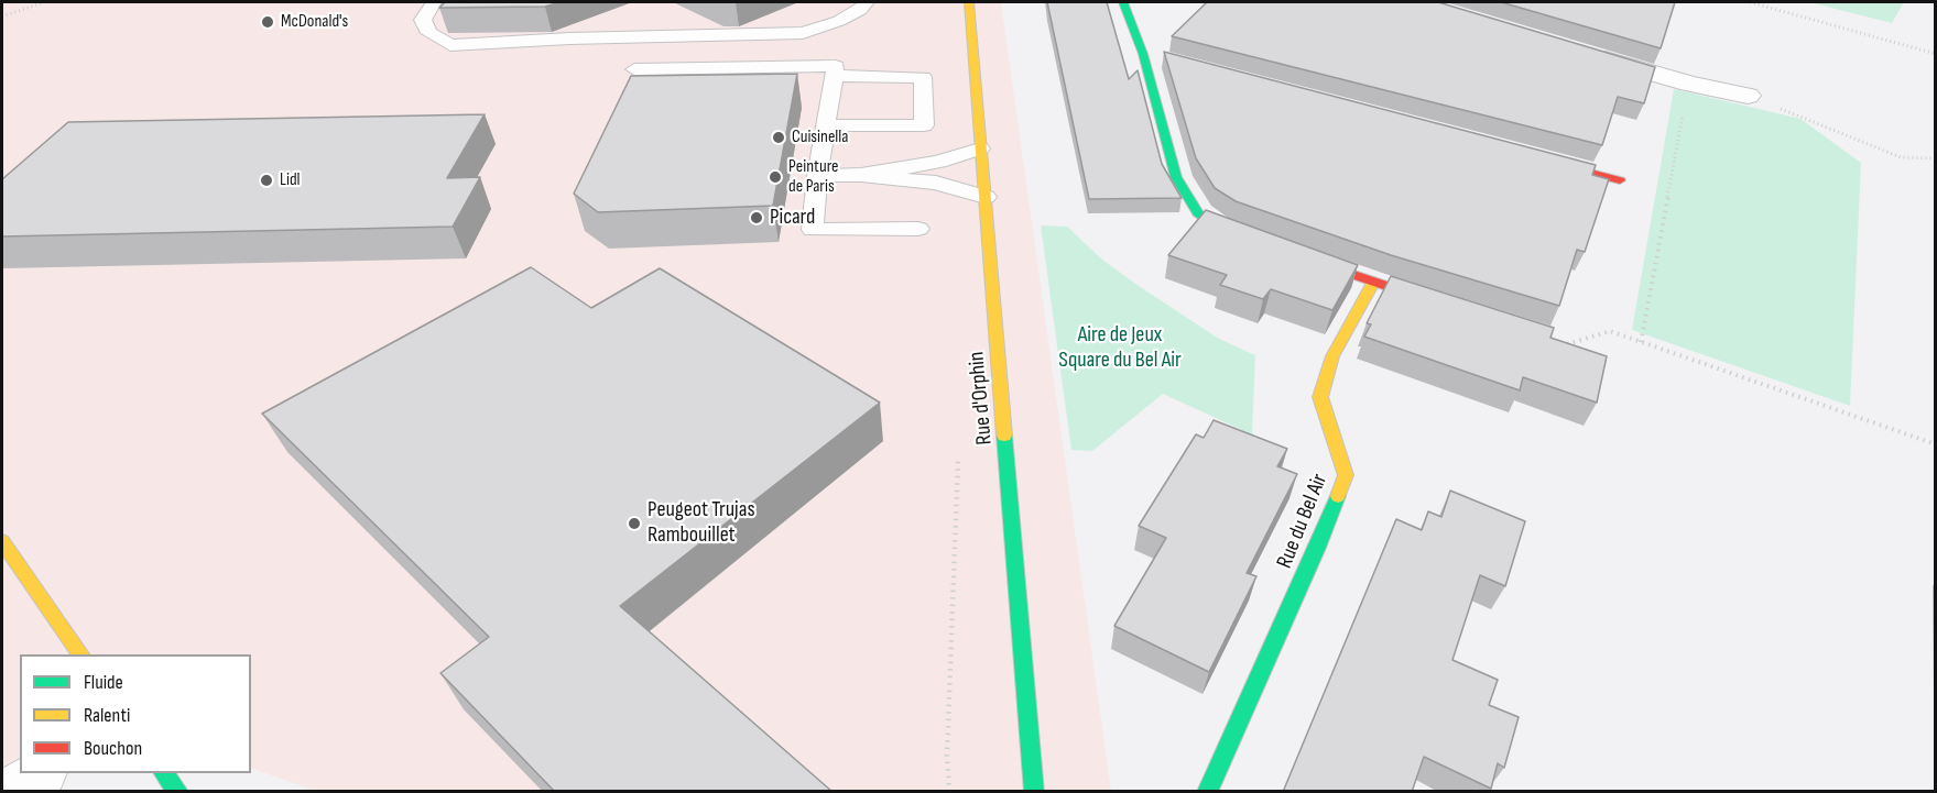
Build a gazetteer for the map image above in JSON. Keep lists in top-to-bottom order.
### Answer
{
  "streets": {
    "street": ["Rue d'Orphin", "Rue du Bel Air"]
  },
  "parks": ["Aire de Jeux Square du Bel Air"],
  "places": [
    "McDonald's",
    "Cuisinella",
    "Peinture de Paris",
    "Lidl",
    "Picard",
    "Peugeot Trujas Rambouillet"
  ],
  "legend": ["Fluide", "Ralenti", "Bouchon"]
}
